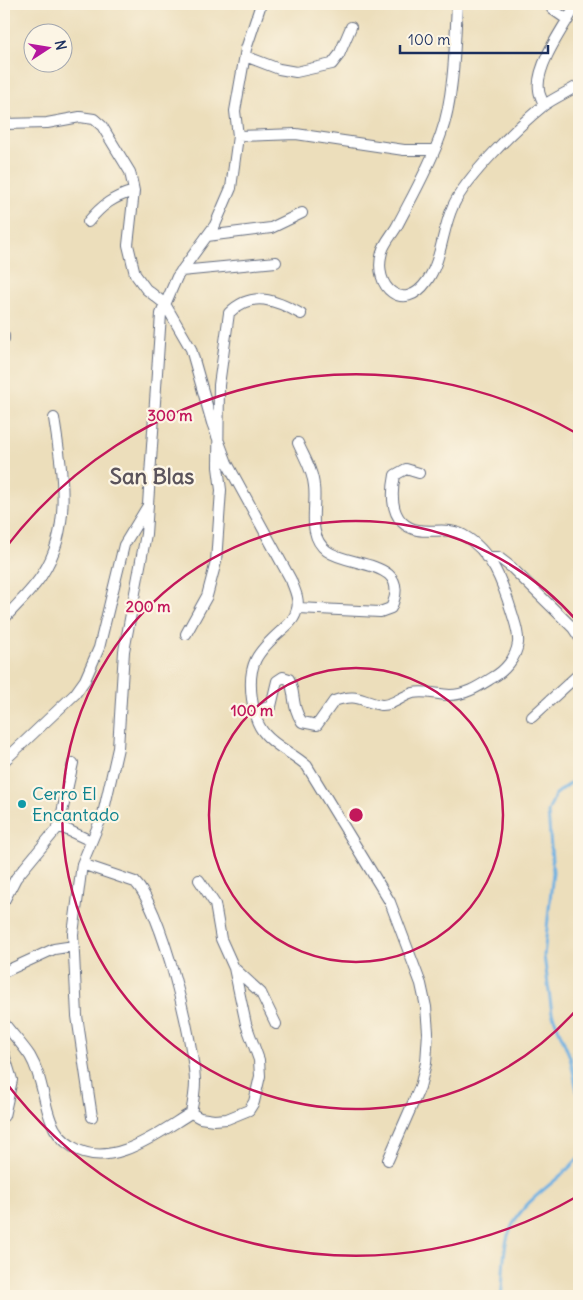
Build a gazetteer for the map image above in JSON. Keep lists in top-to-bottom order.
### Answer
{
  "districts": ["San Blas"],
  "places": ["Cerro El Encantado"],
  "scale_bar": "100 m",
  "north": "right",
  "rings": ["300 m", "200 m", "100 m"]
}
